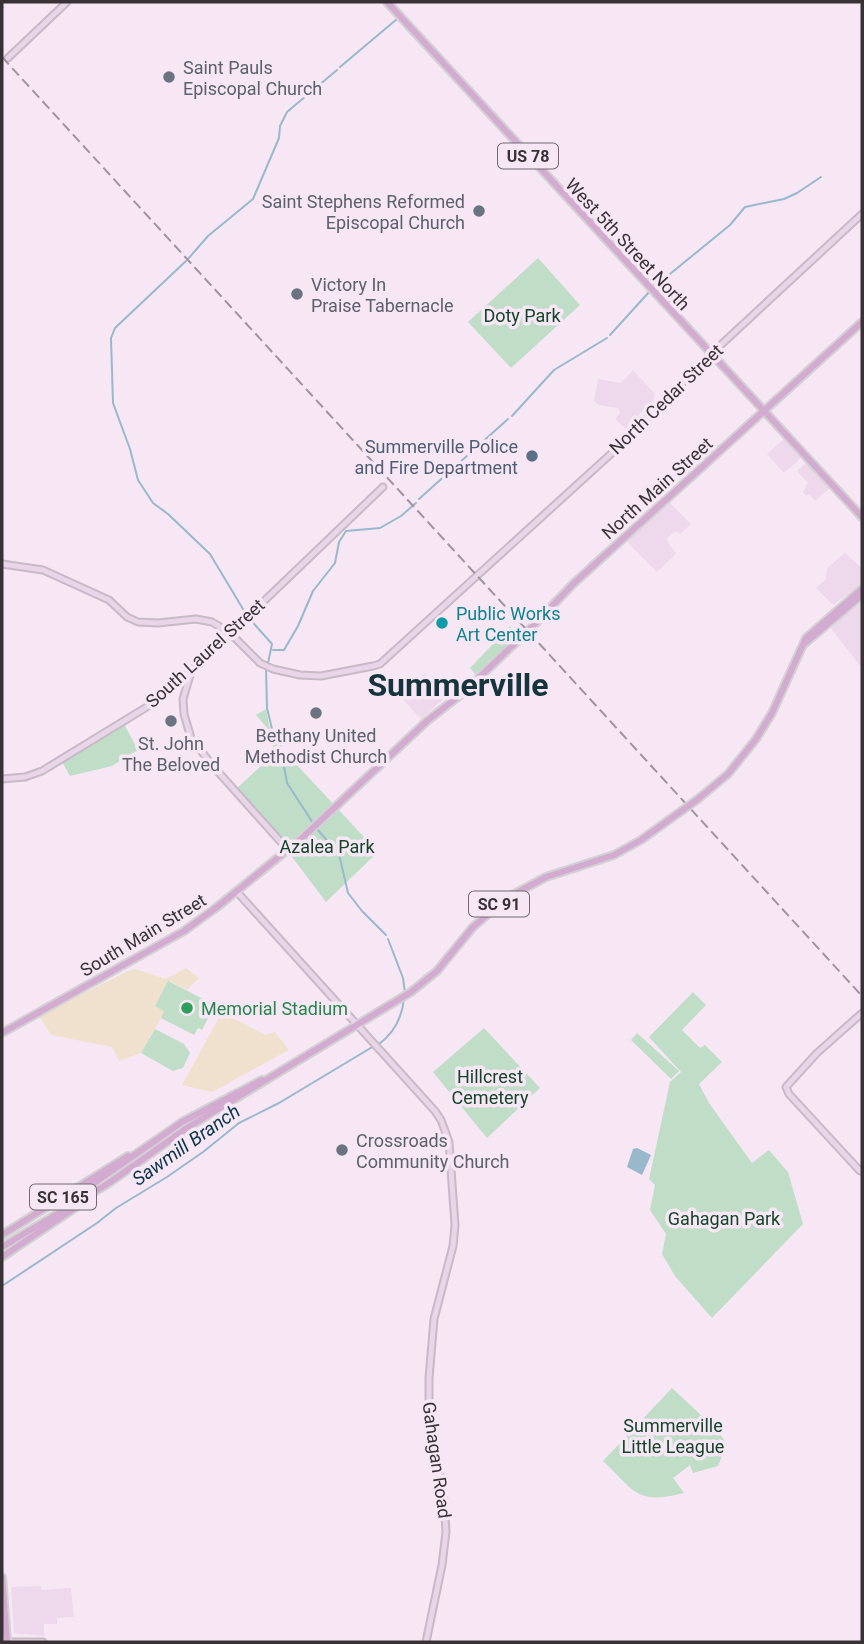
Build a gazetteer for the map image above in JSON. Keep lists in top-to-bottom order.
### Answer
{
  "streets": {
    "main road": [
      "US 78",
      "West 5th Street North",
      "North Main Street",
      "SC 91",
      "South Main Street",
      "SC 165"
    ],
    "street": ["North Cedar Street", "South Laurel Street", "Gahagan Road"]
  },
  "crossings": [
    ["US 78", "West 5th Street North"],
    ["US 78", "North Main Street"],
    ["West 5th Street North", "North Cedar Street"],
    ["West 5th Street North", "North Main Street"],
    ["North Cedar Street", "South Laurel Street"],
    ["North Main Street", "South Main Street"],
    ["SC 91", "SC 165"],
    ["SC 91", "Gahagan Road"],
    ["South Main Street", "Gahagan Road"]
  ],
  "districts": ["Summerville"],
  "water": ["Sawmill Branch"],
  "parks": [
    "Doty Park",
    "Azalea Park",
    "Hillcrest Cemetery",
    "Gahagan Park",
    "Summerville Little League"
  ],
  "places": [
    "Saint Pauls Episcopal Church",
    "Saint Stephens Reformed Episcopal Church",
    "Victory In Praise Tabernacle",
    "Summerville Police and Fire Department",
    "Public Works Art Center",
    "Bethany United Methodist Church",
    "St. John The Beloved",
    "Memorial Stadium",
    "Crossroads Community Church"
  ]
}
